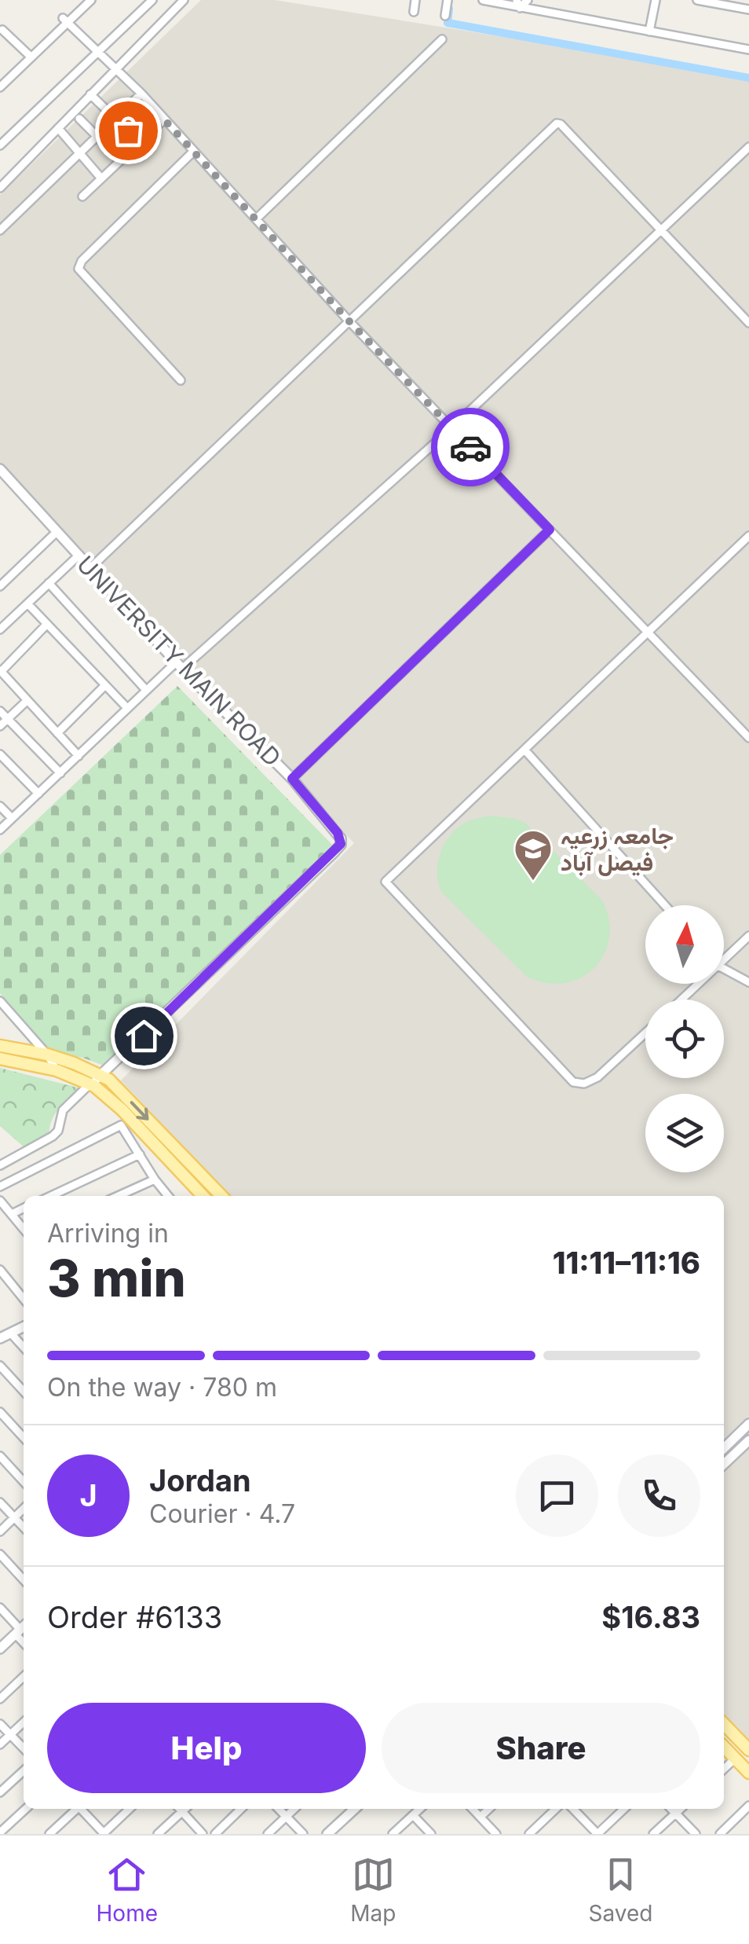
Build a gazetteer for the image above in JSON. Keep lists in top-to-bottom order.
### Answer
{
  "streets": {
    "street": ["UNIVERSITY MAIN ROAD"]
  },
  "places": {
    "school or university": ["جامعہ زرعیہ فیصل آباد"]
  },
  "north": "top",
  "page": {
    "heading": ["3 min", "Arriving in", "11:11–11:16"],
    "panel": [
      "Jordan",
      "Courier · 4.7",
      "Order #6133",
      "$16.83"
    ],
    "bar": "On the way · 780 m",
    "round": "J",
    "buttons": ["Help", "Share"],
    "tabs": ["Home", "Map", "Saved"]
  }
}
